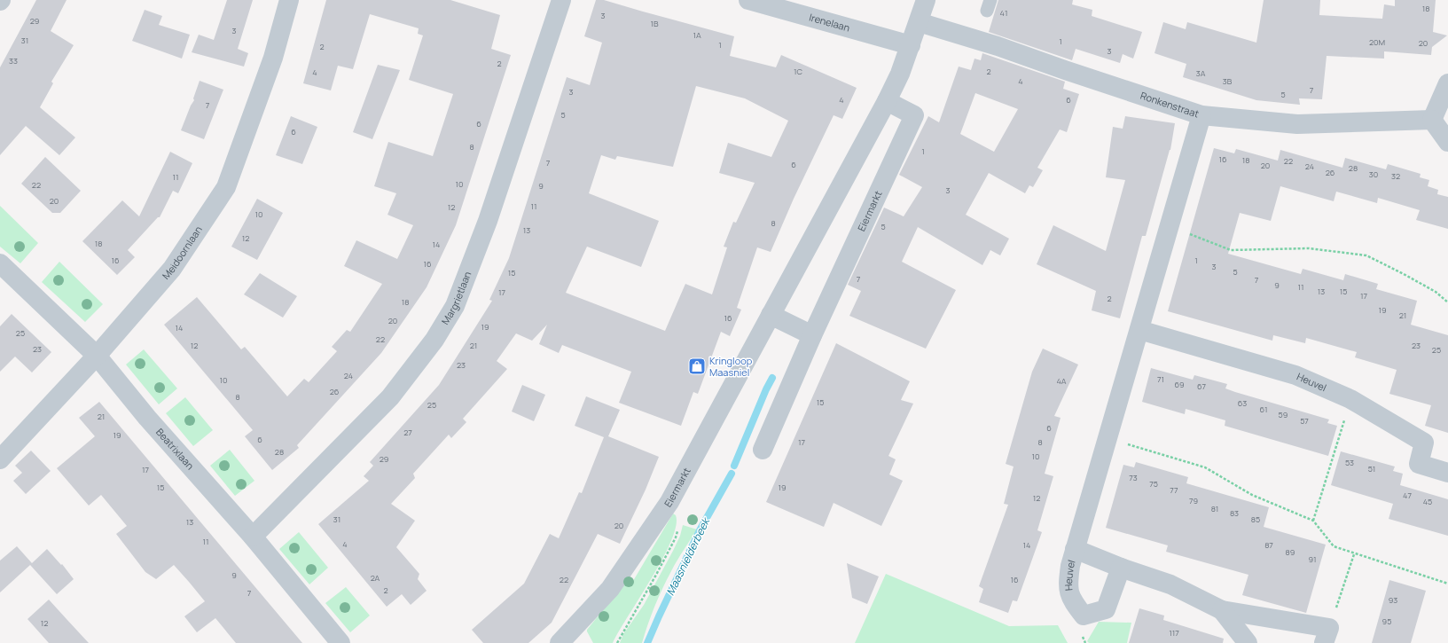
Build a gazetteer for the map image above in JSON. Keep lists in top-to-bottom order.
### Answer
{
  "streets": {
    "street": [
      "Irenelaan",
      "Ronkenstraat",
      "Eiermarkt",
      "Meidoornlaan",
      "Margrietlaan",
      "Heuvel",
      "Beatrixlaan"
    ]
  },
  "crossings": [
    ["Irenelaan", "Eiermarkt"],
    ["Ronkenstraat", "Eiermarkt"],
    ["Ronkenstraat", "Heuvel"],
    ["Meidoornlaan", "Beatrixlaan"],
    ["Margrietlaan", "Beatrixlaan"]
  ],
  "water": ["Maasnielderbeek"],
  "places": {
    "shop": ["Kringloop Maasniel"]
  },
  "house_numbers": [
    "18",
    "41",
    "3",
    "29",
    "1B",
    "3",
    "1A",
    "31",
    "1",
    "20M",
    "20",
    "1",
    "2",
    "3",
    "33",
    "2",
    "1C",
    "2",
    "4",
    "3A",
    "4",
    "3B",
    "7",
    "3",
    "5",
    "4",
    "6",
    "7",
    "5",
    "6",
    "6",
    "8",
    "1",
    "16",
    "18",
    "22",
    "7",
    "6",
    "20",
    "24",
    "28",
    "26",
    "30",
    "32",
    "11",
    "10",
    "22",
    "9",
    "3",
    "20",
    "11",
    "12",
    "10",
    "8",
    "5",
    "13",
    "12",
    "18",
    "14",
    "16",
    "1",
    "16",
    "3",
    "5",
    "15",
    "7",
    "7",
    "9",
    "11",
    "13",
    "15",
    "17",
    "17",
    "2",
    "18",
    "19",
    "21",
    "16",
    "20",
    "19",
    "14",
    "25",
    "22",
    "12",
    "21",
    "23",
    "23",
    "25",
    "23",
    "24",
    "71",
    "10",
    "4A",
    "69",
    "67",
    "26",
    "8",
    "15",
    "63",
    "25",
    "61",
    "59",
    "21",
    "57",
    "6",
    "27",
    "19",
    "6",
    "17",
    "8",
    "28",
    "10",
    "29",
    "53",
    "51",
    "17",
    "73",
    "75",
    "15",
    "19",
    "77",
    "47",
    "12",
    "79",
    "45",
    "81",
    "83",
    "31",
    "85",
    "13",
    "20",
    "11",
    "4",
    "14",
    "87",
    "89",
    "91",
    "9",
    "2A",
    "22",
    "16",
    "2",
    "7",
    "93",
    "95",
    "12",
    "117"
  ]
}
